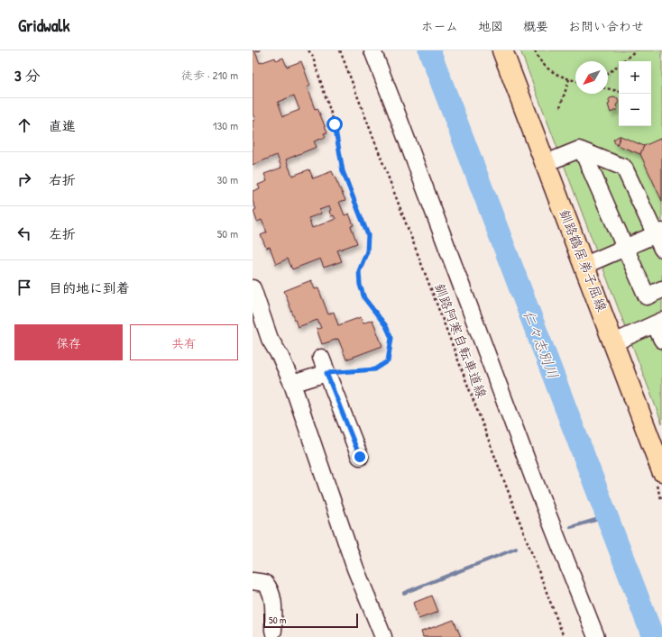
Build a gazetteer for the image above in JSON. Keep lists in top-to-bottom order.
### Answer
{
  "streets": {
    "main road": ["釧路鶴居弟子屈線"],
    "path": ["釧路阿寒自転車道線"]
  },
  "water": ["仁々志別川"],
  "scale_bar": "50 m",
  "north": "bottom left",
  "page": {
    "header": "Gridwalk",
    "nav": [
      "ホーム",
      "地図",
      "概要",
      "お問い合わせ"
    ],
    "heading": ["3 分", "徒歩 · 210 m"],
    "map_buttons": ["+", "−"],
    "list": [
      ["直進", "130 m"],
      ["右折", "30 m"],
      ["左折", "50 m"],
      "目的地に到着"
    ],
    "buttons": ["保存", "共有"],
    "scale": "50 m"
  }
}
